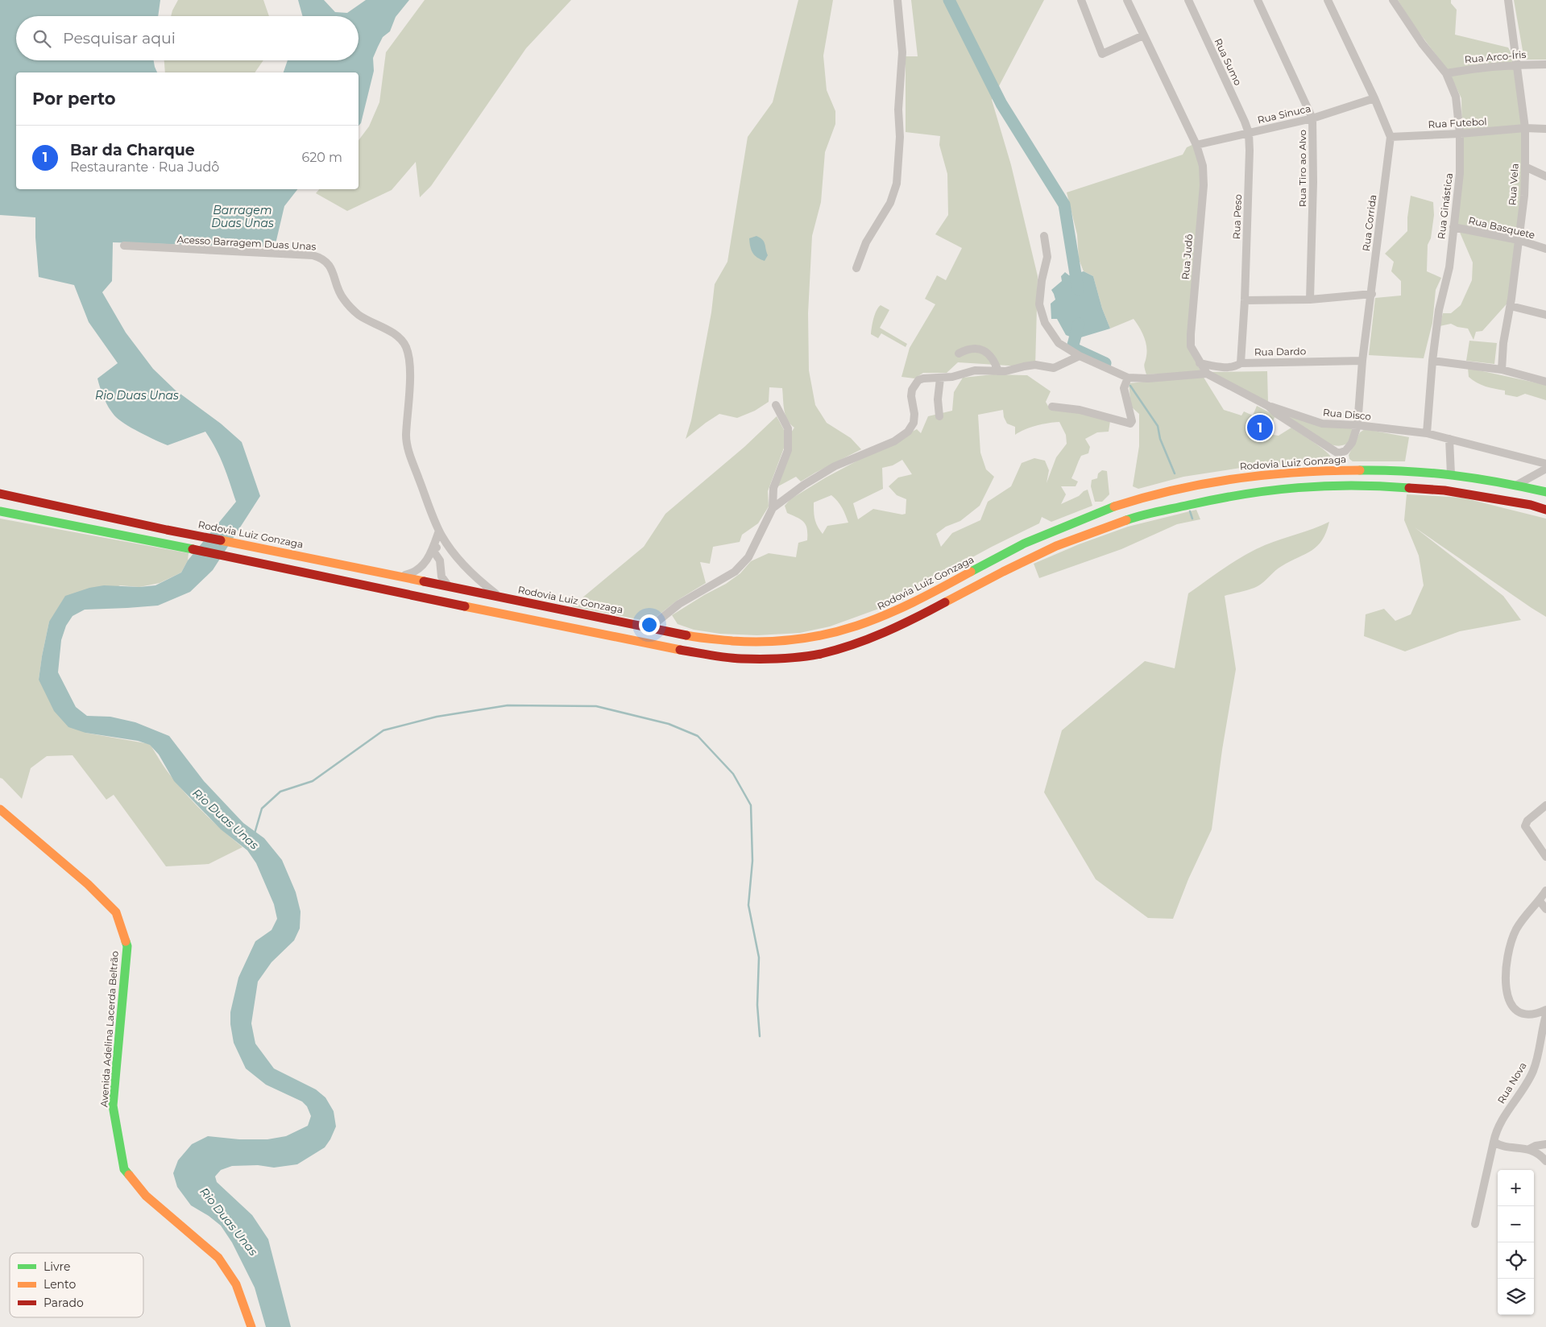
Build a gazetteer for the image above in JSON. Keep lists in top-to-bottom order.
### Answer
{
  "streets": {
    "main road": ["Rodovia Luiz Gonzaga", "Avenida Adelina Lacerda Beltrão"],
    "street": [
      "Rua Arco-Íris",
      "Rua Sumo",
      "Rua Sinuca",
      "Rua Futebol",
      "Rua Tiro ao Alvo",
      "Rua Vela",
      "Rua Ginástica",
      "Rua Peso",
      "Rua Corrida",
      "Rua Basquete",
      "Acesso Barragem Duas Unas",
      "Rua Judô",
      "Rua Dardo",
      "Rua Disco",
      "Rua Nova"
    ]
  },
  "crossings": [
    ["Rua Arco-Íris", "Rua Vela"],
    ["Rua Arco-Íris", "Rua Ginástica"],
    ["Rua Sumo", "Rua Sinuca"],
    ["Rua Sumo", "Rua Peso"],
    ["Rua Sinuca", "Rua Tiro ao Alvo"],
    ["Rua Sinuca", "Rua Peso"],
    ["Rua Sinuca", "Rua Corrida"],
    ["Rua Sinuca", "Rua Judô"],
    ["Rua Futebol", "Rua Vela"],
    ["Rua Futebol", "Rua Ginástica"],
    ["Rua Futebol", "Rua Corrida"],
    ["Rua Vela", "Rua Basquete"],
    ["Rua Ginástica", "Rua Basquete"],
    ["Rua Ginástica", "Rua Disco"],
    ["Rua Peso", "Rua Dardo"],
    ["Rua Corrida", "Rua Judô"],
    ["Rua Corrida", "Rua Dardo"],
    ["Rua Corrida", "Rua Disco"],
    ["Acesso Barragem Duas Unas", "Rodovia Luiz Gonzaga"],
    ["Rua Judô", "Rua Dardo"],
    ["Rua Judô", "Rua Disco"]
  ],
  "water": ["Barragem Duas Unas", "Rio Duas Unas"],
  "legend": ["Livre", "Lento", "Parado"],
  "page": {
    "search": "Pesquisar aqui",
    "heading": "Por perto",
    "list": [
      {
        "mark": "1",
        "name": "Bar da Charque",
        "note": "Restaurante · Rua Judô",
        "value": "620 m"
      }
    ],
    "pins": "1",
    "map_buttons": ["+", "−"]
  }
}
